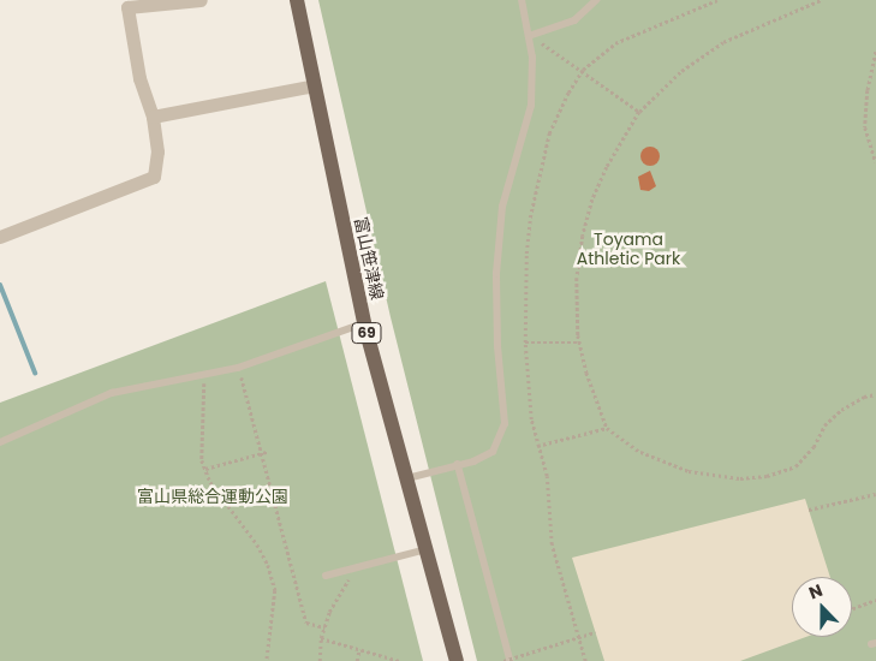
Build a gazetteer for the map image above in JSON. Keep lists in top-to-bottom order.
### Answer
{
  "streets": {
    "main road": ["富山笹津線", "69"]
  },
  "parks": ["Toyama Athletic Park", "富山県総合運動公園"],
  "north": "top"
}
